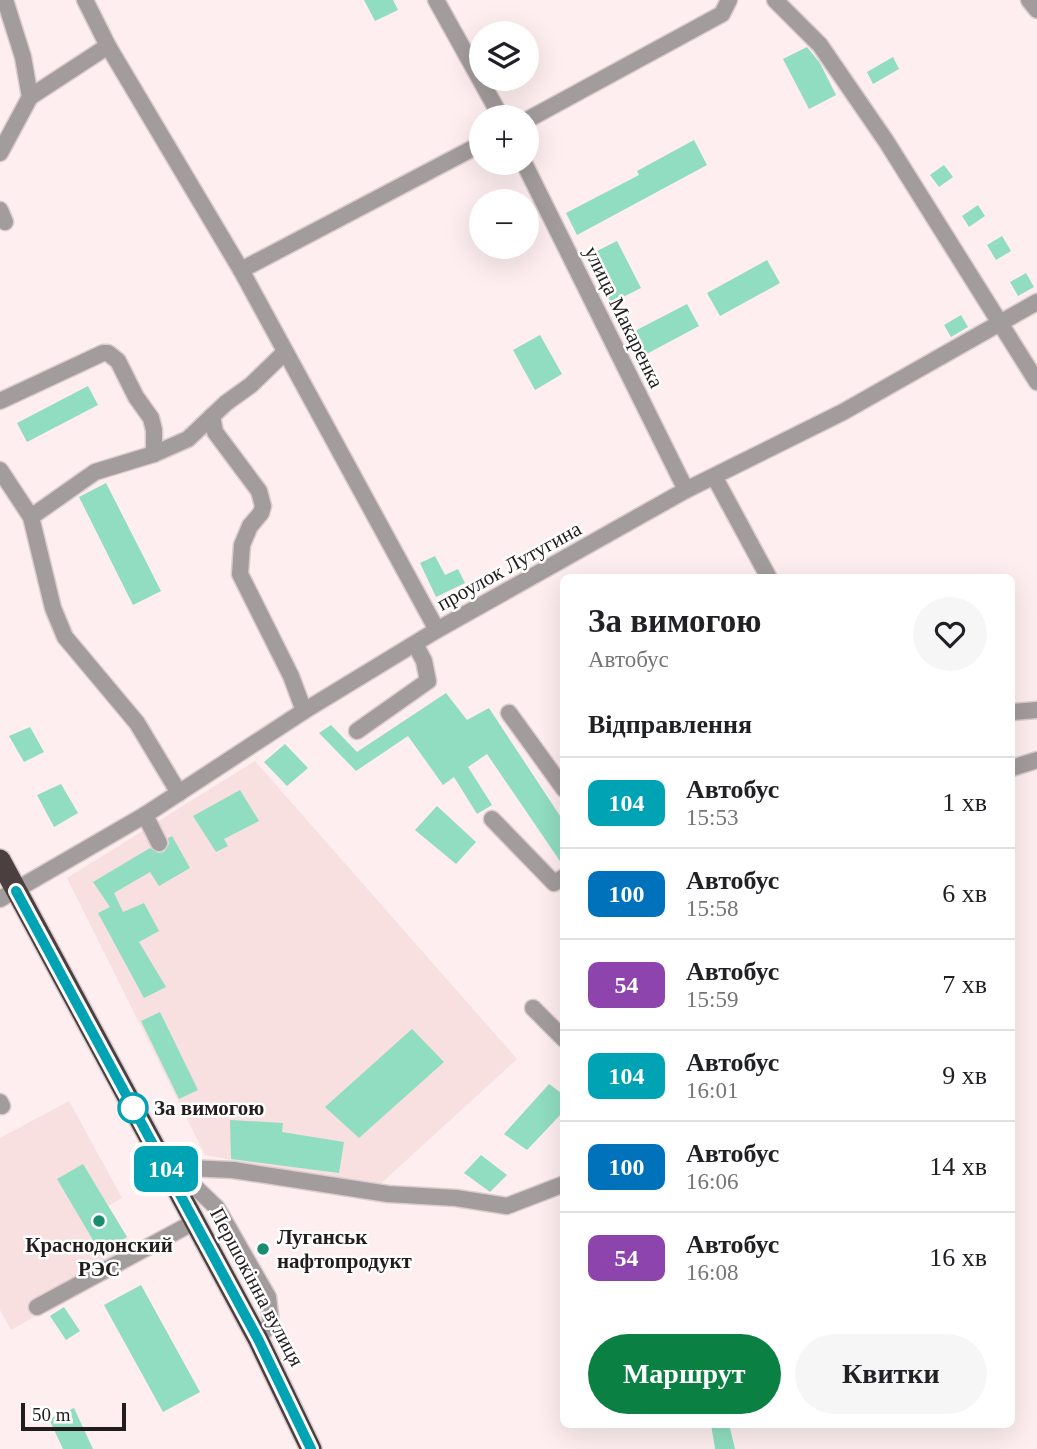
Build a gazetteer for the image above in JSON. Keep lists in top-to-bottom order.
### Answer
{
  "streets": {
    "highway": ["Першокінна вулиця"],
    "street": ["улица Макаренка", "проулок Лутугина"]
  },
  "crossings": [
    ["улица Макаренка", "проулок Лутугина"],
    ["проулок Лутугина", "Першокінна вулиця"]
  ],
  "places": ["За вимогою", "Краснодонский РЭС", "Луганськ нафтопродукт"],
  "lines": ["bus line 104"],
  "scale_bar": "50 m",
  "page": {
    "on_map": "104",
    "map_buttons": ["+", "−"],
    "heading": [
      ["За вимогою", "Автобус"],
      "Відправлення"
    ],
    "list": [
      {
        "mark": "104",
        "name": "Автобус",
        "note": "15:53",
        "value": "1 хв"
      },
      {
        "mark": "100",
        "name": "Автобус",
        "note": "15:58",
        "value": "6 хв"
      },
      {
        "mark": "54",
        "name": "Автобус",
        "note": "15:59",
        "value": "7 хв"
      },
      {
        "mark": "104",
        "name": "Автобус",
        "note": "16:01",
        "value": "9 хв"
      },
      {
        "mark": "100",
        "name": "Автобус",
        "note": "16:06",
        "value": "14 хв"
      },
      {
        "mark": "54",
        "name": "Автобус",
        "note": "16:08",
        "value": "16 хв"
      }
    ],
    "buttons": ["Маршрут", "Квитки"],
    "scale": "50 m"
  }
}
